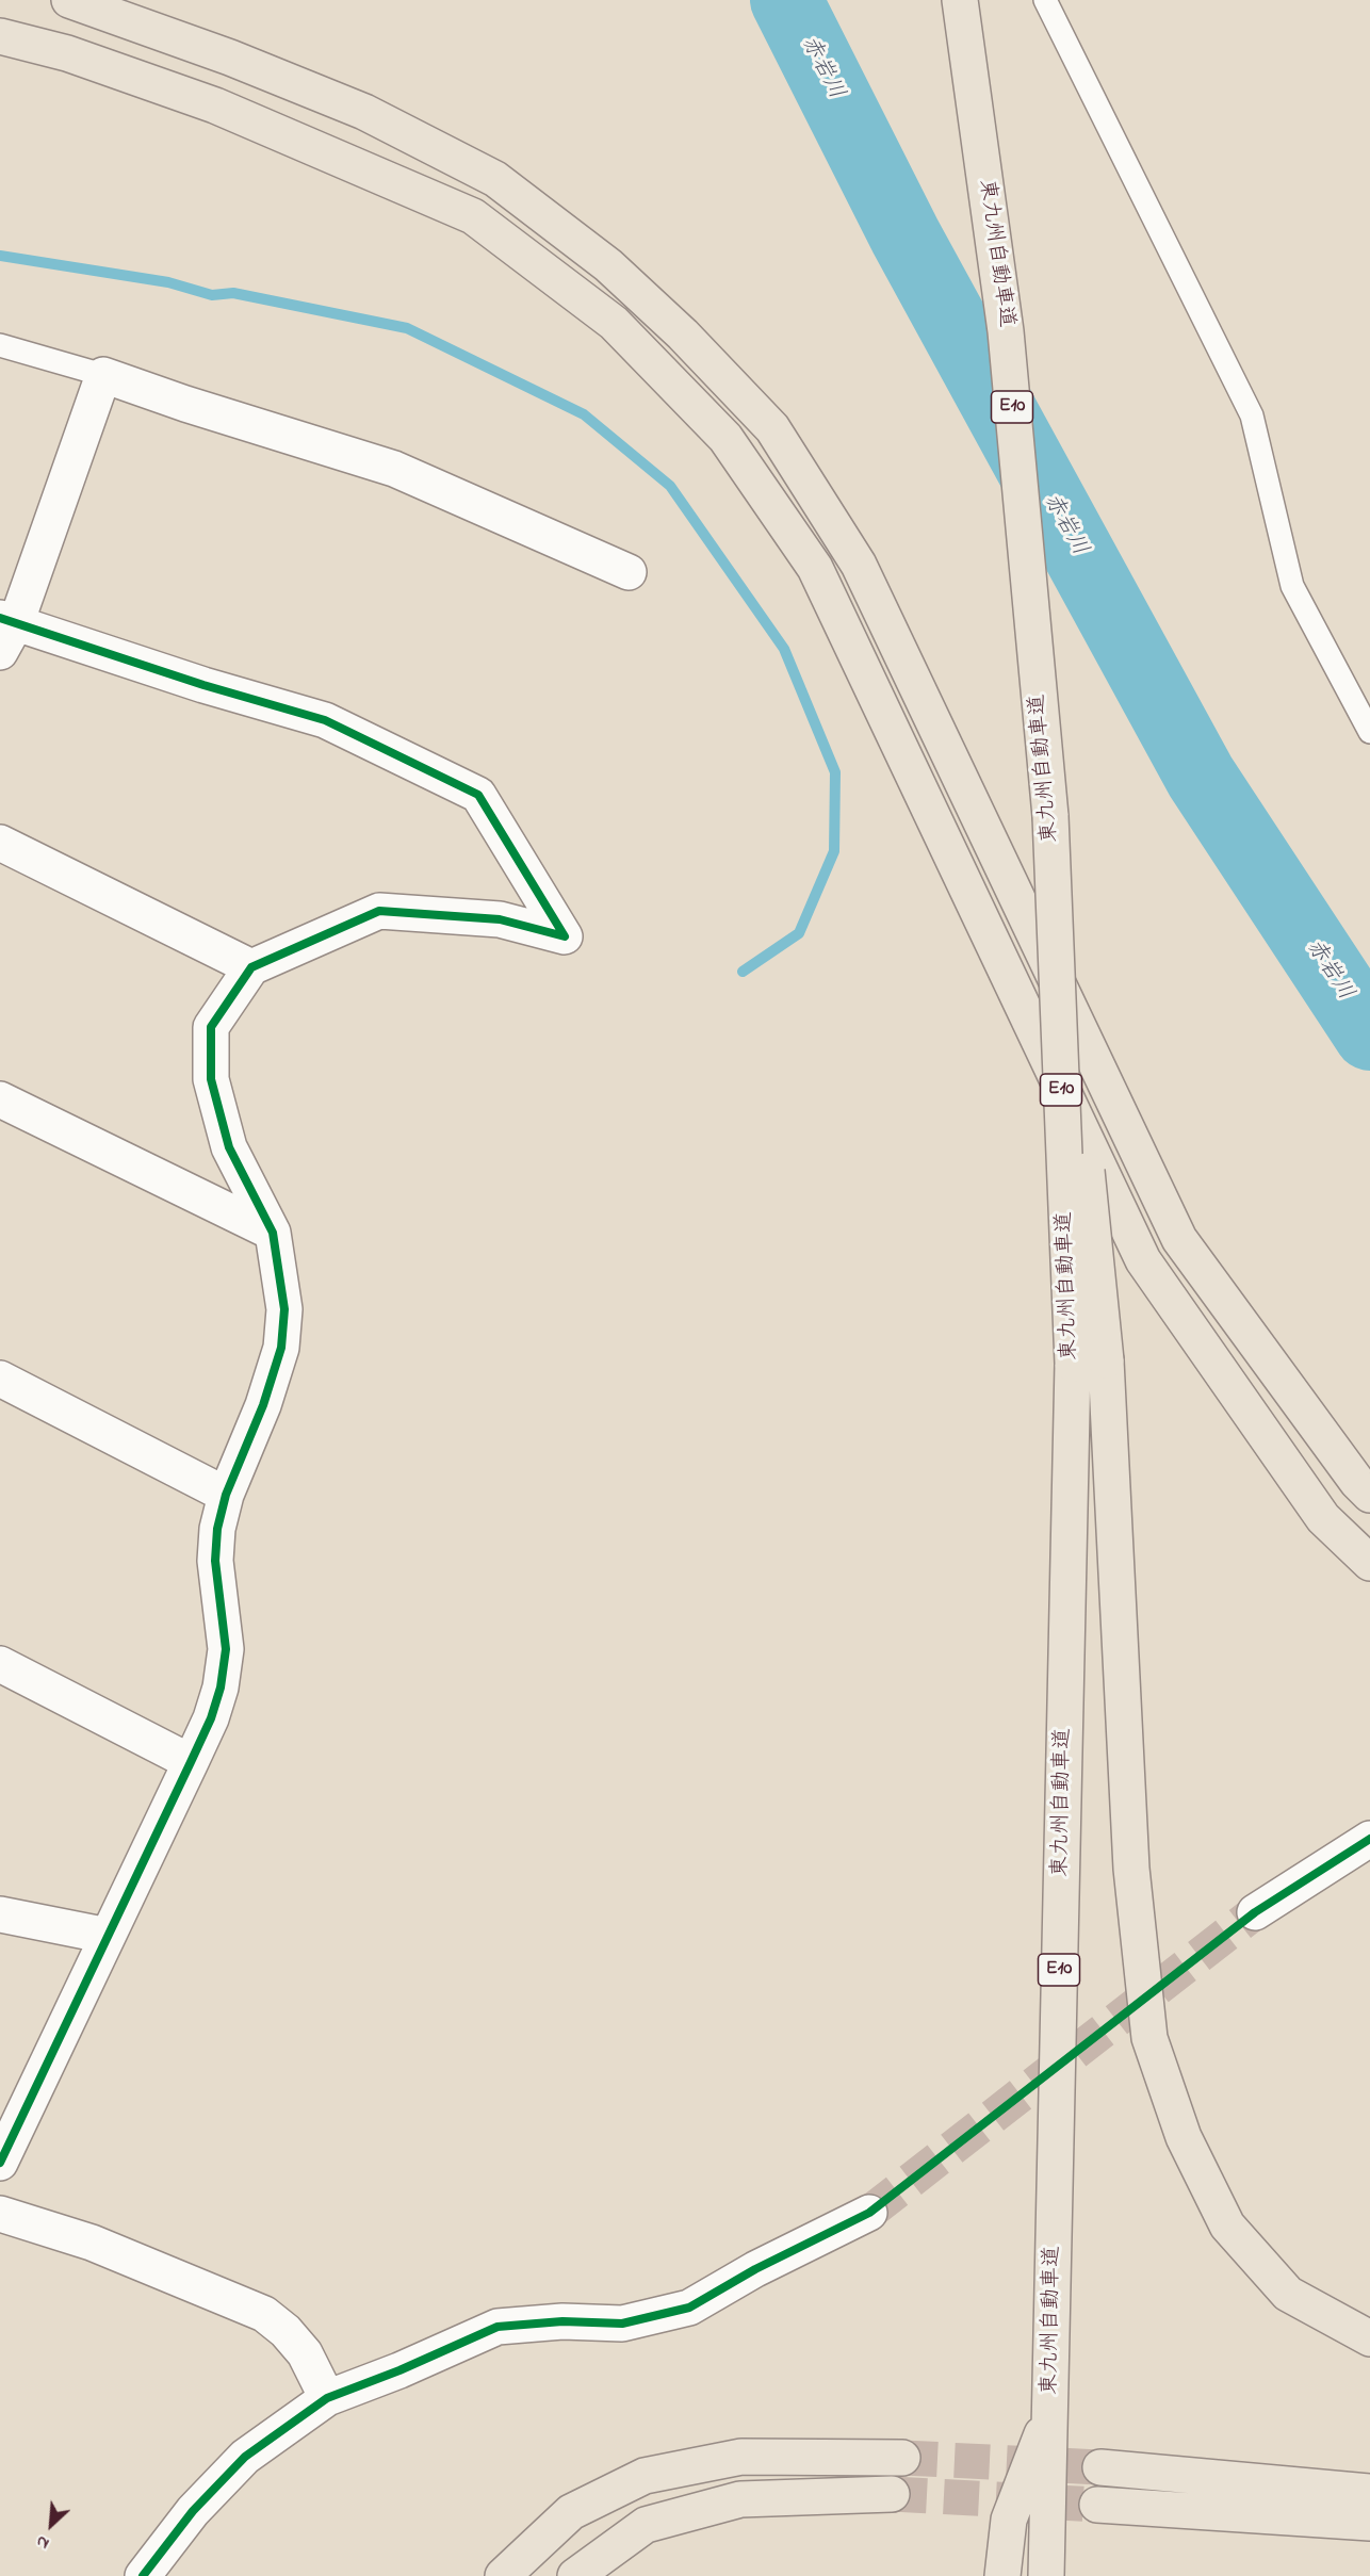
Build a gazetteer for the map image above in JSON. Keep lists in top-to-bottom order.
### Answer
{
  "streets": {
    "highway": ["東九州自動車道", "E10"]
  },
  "water": ["赤岩川"],
  "north": "bottom left"
}
